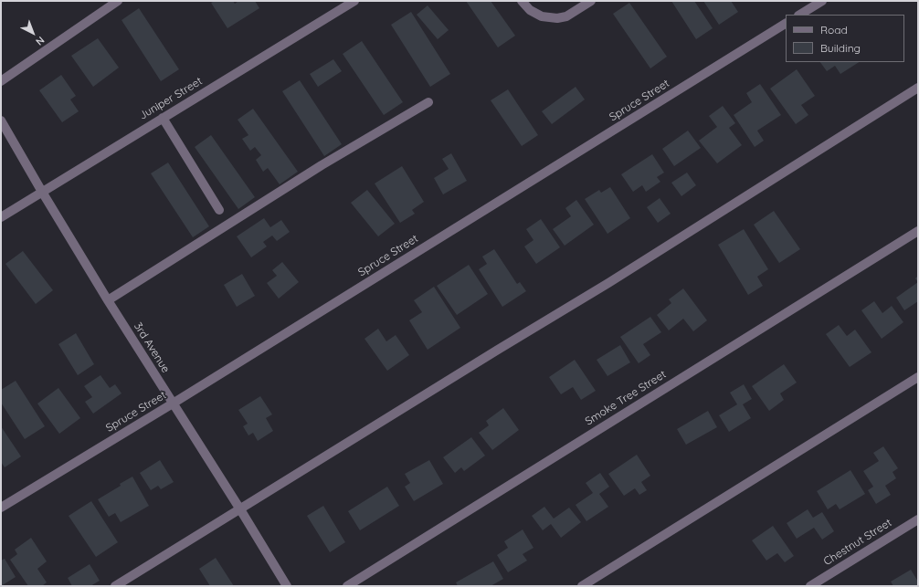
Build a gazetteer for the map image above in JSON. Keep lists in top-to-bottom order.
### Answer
{
  "streets": {
    "street": [
      "Juniper Street",
      "Spruce Street",
      "3rd Avenue",
      "Smoke Tree Street",
      "Chestnut Street"
    ]
  },
  "crossings": [
    ["Juniper Street", "3rd Avenue"],
    ["Spruce Street", "3rd Avenue"]
  ],
  "legend": ["Road", "Building"],
  "north": "bottom right"
}
